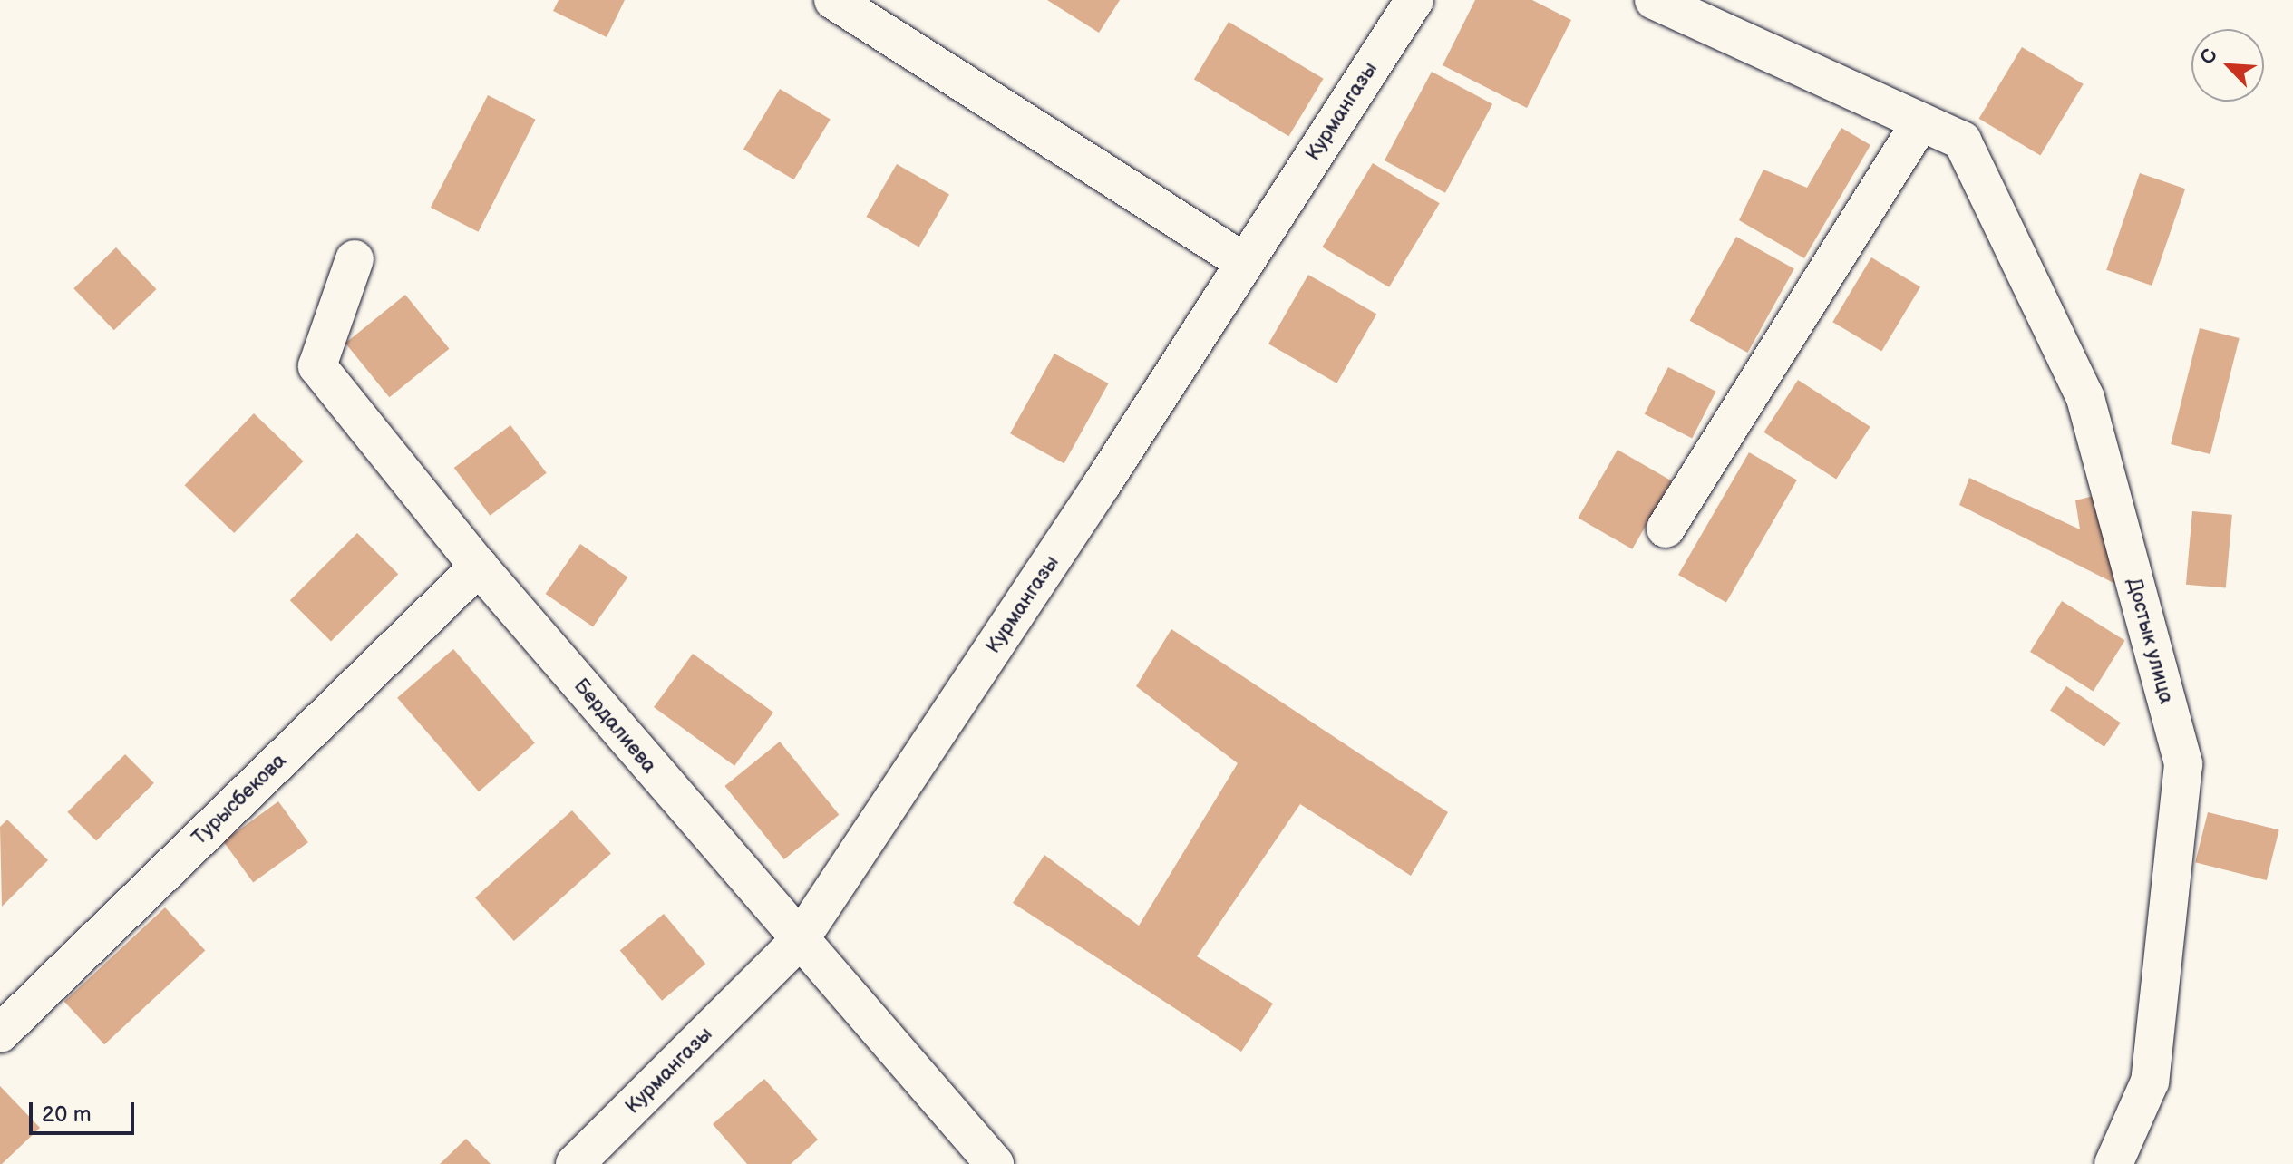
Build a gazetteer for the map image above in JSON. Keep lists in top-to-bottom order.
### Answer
{
  "streets": {
    "street": [
      "Курмангазы",
      "Достык улица",
      "Бердалиева",
      "Турысбекова"
    ]
  },
  "crossings": [
    ["Курмангазы", "Бердалиева"],
    ["Бердалиева", "Турысбекова"]
  ],
  "scale_bar": "20 m",
  "north": "top left"
}
